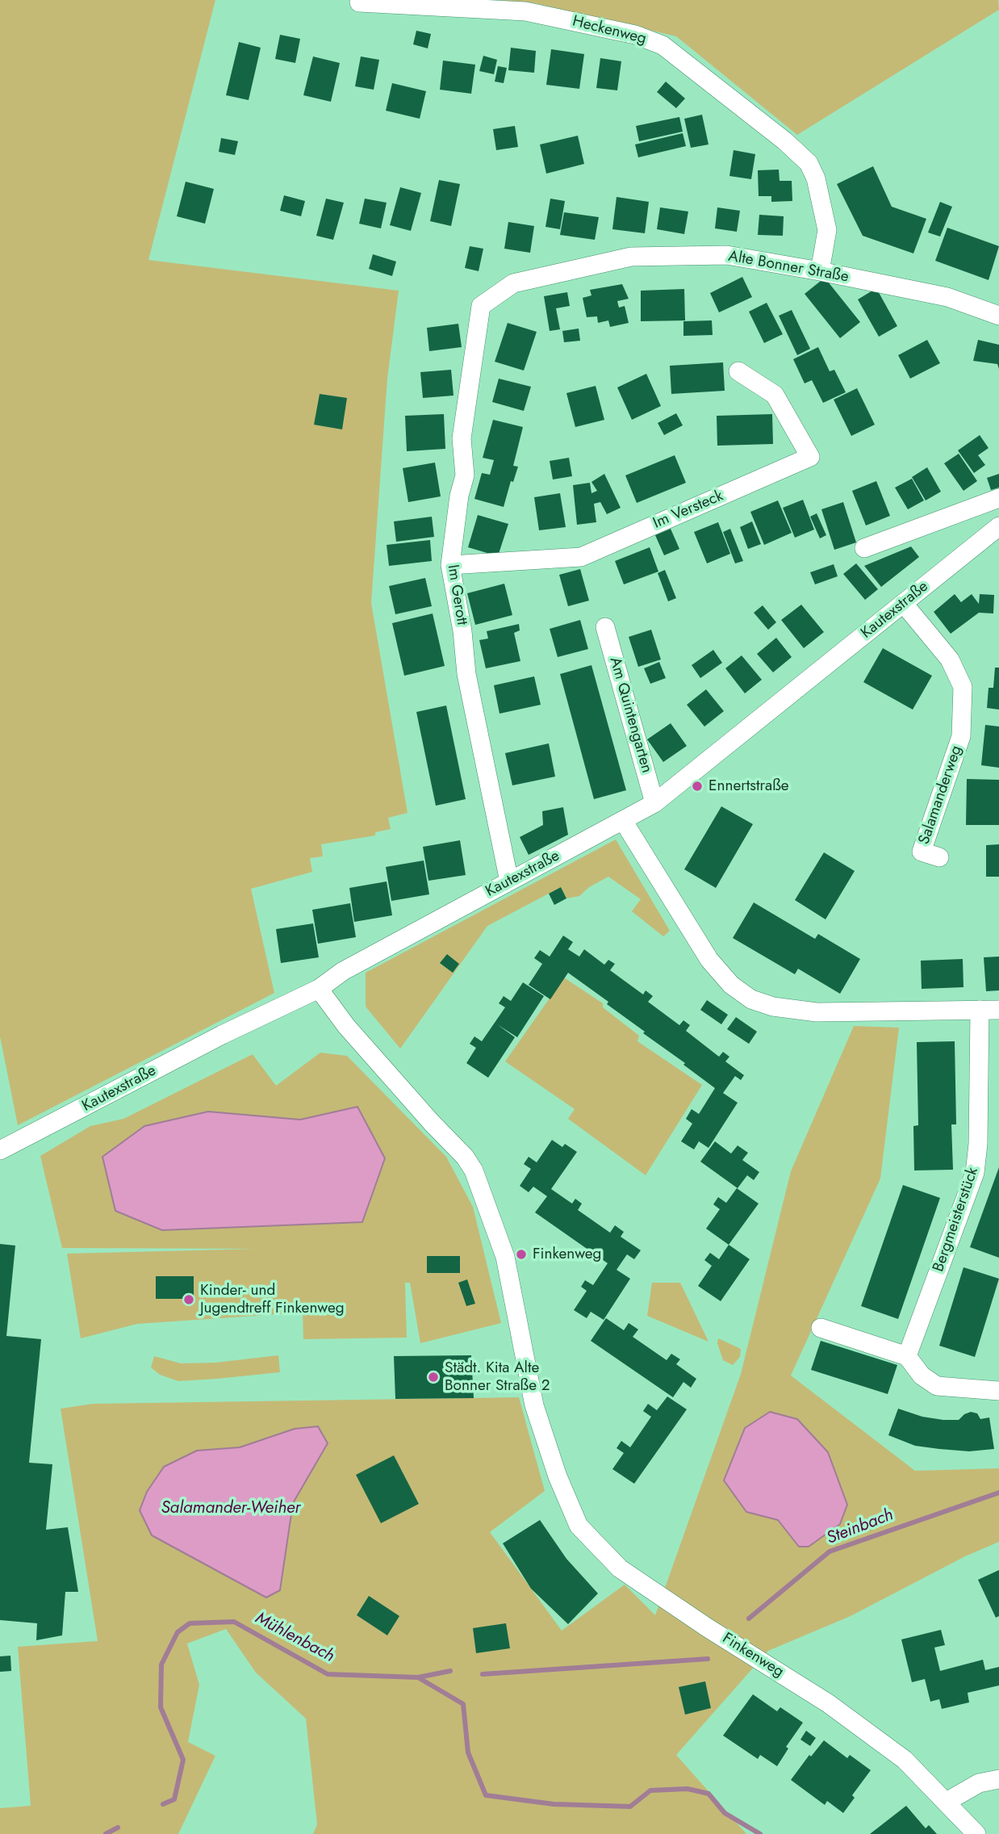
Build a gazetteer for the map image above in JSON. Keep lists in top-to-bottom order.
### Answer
{
  "streets": {
    "street": [
      "Heckenweg",
      "Alte Bonner Straße",
      "Im Versteck",
      "Im Gerott",
      "Kautexstraße",
      "Am Quintengarten",
      "Salamanderweg",
      "Bergmeisterstück",
      "Finkenweg"
    ]
  },
  "crossings": [
    ["Heckenweg", "Alte Bonner Straße"],
    ["Alte Bonner Straße", "Im Gerott"],
    ["Im Versteck", "Im Gerott"],
    ["Im Gerott", "Kautexstraße"],
    ["Kautexstraße", "Am Quintengarten"],
    ["Kautexstraße", "Salamanderweg"],
    ["Kautexstraße", "Finkenweg"]
  ],
  "water": ["Salamander-Weiher", "Steinbach", "Mühlenbach"],
  "places": [
    "Ennertstraße",
    "Finkenweg",
    "Kinder- und Jugendtreff Finkenweg",
    "Städt. Kita Alte Bonner Straße 2"
  ]
}
